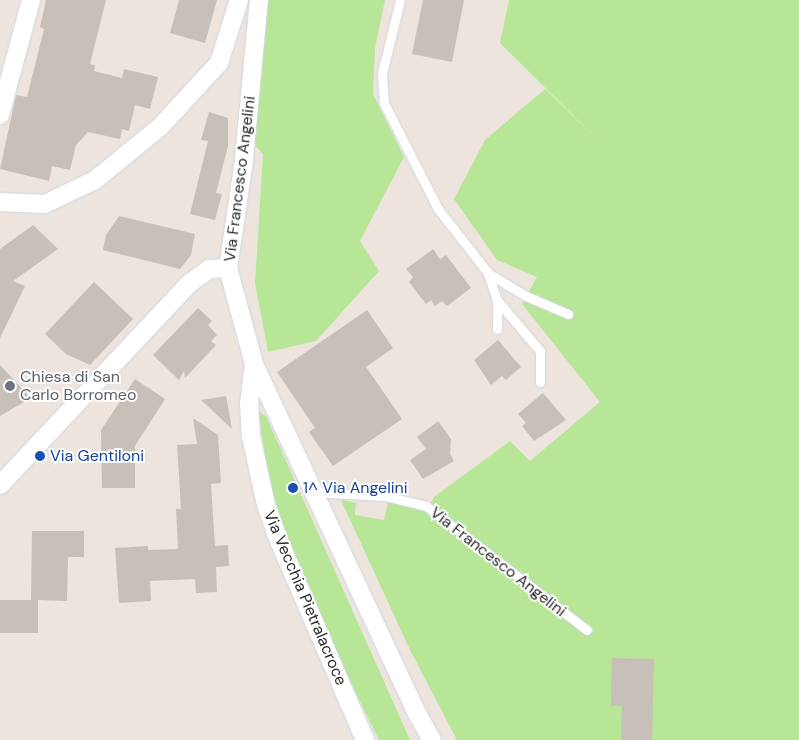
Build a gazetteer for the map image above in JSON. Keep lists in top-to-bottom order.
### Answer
{
  "streets": {
    "street": ["Via Francesco Angelini", "Via Vecchia Pietralacroce"]
  },
  "crossings": [
    ["Via Francesco Angelini", "Via Vecchia Pietralacroce"]
  ],
  "places": ["Chiesa di San Carlo Borromeo", "Via Gentiloni", "1^ Via Angelini"]
}
